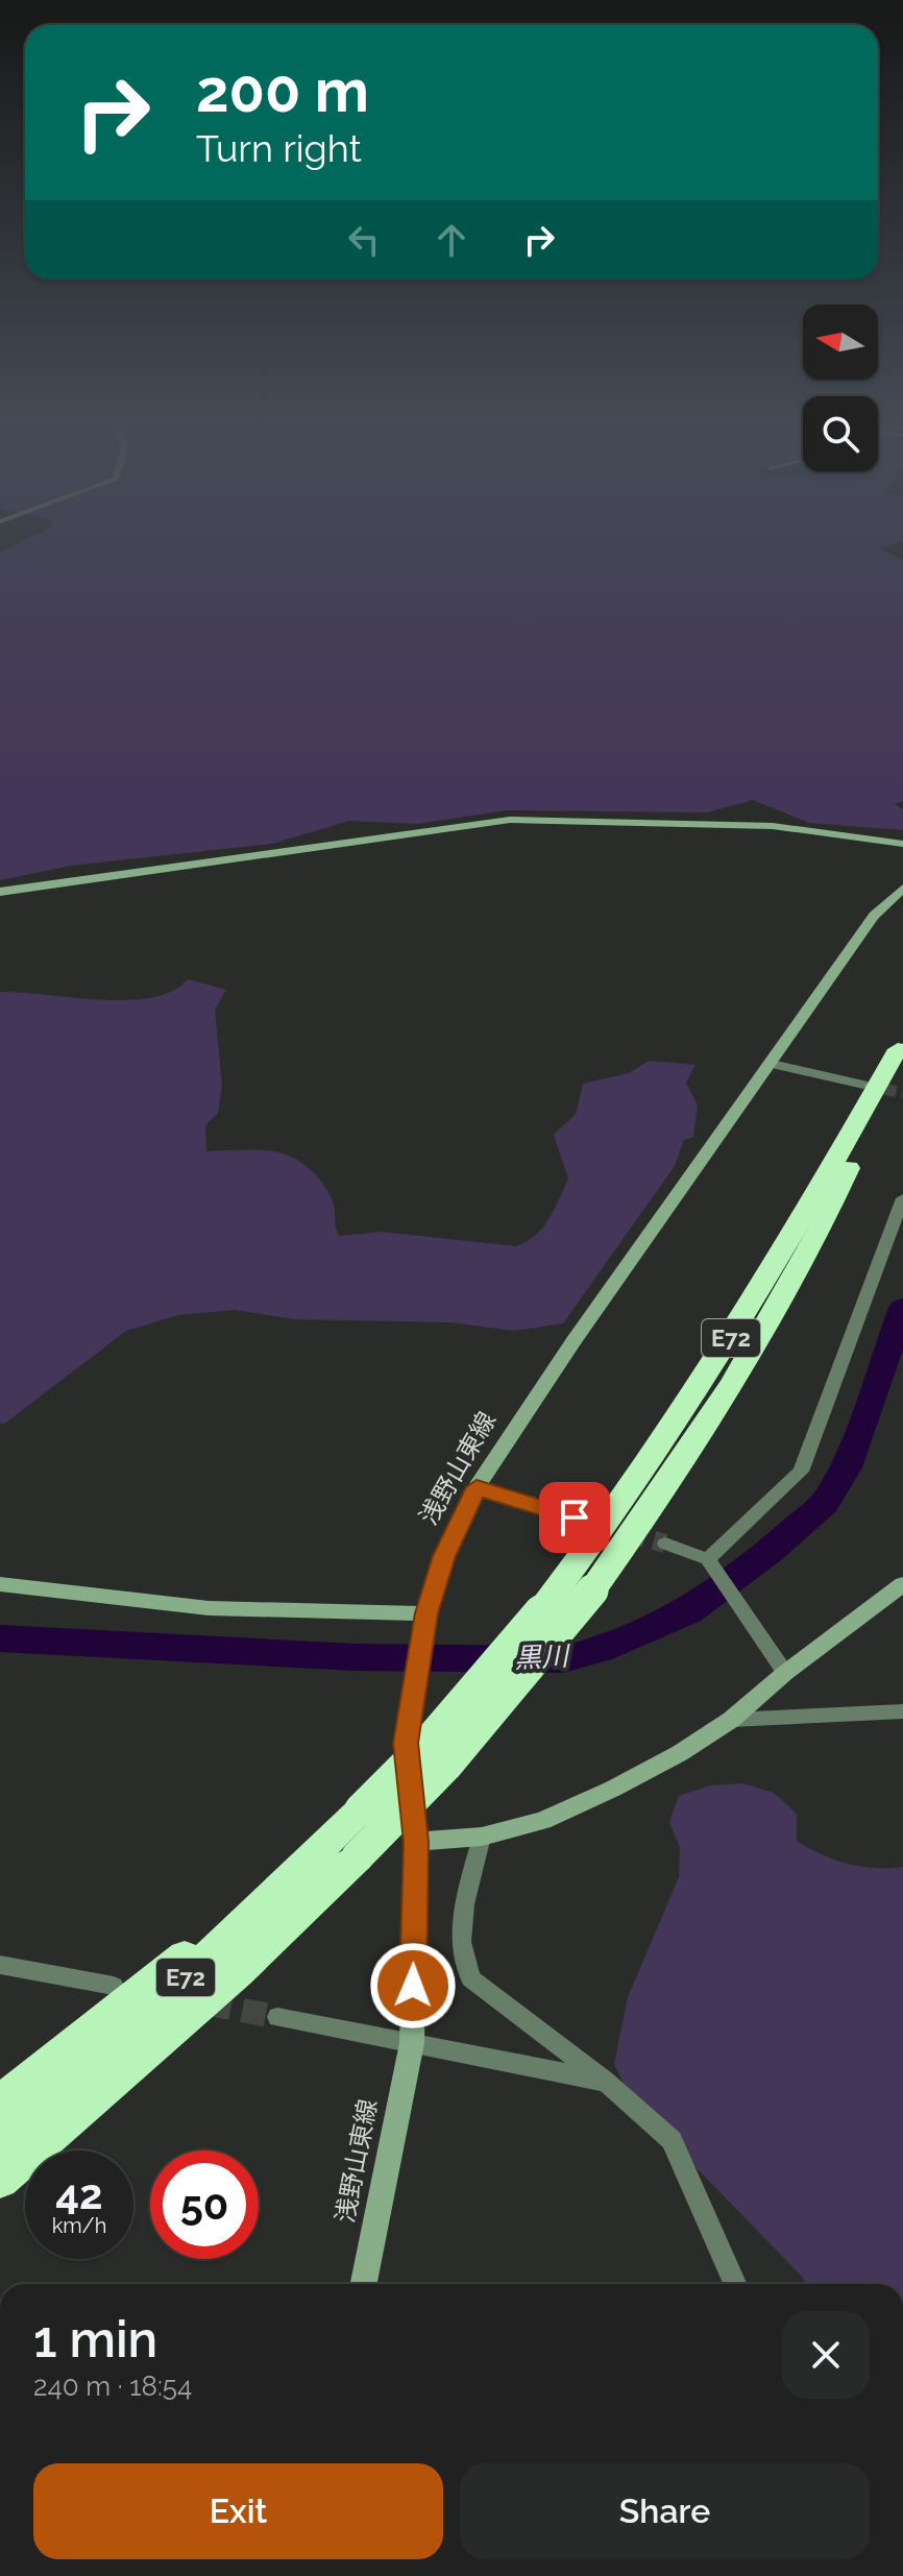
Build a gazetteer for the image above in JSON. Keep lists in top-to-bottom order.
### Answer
{
  "streets": {
    "highway": ["E72"],
    "street": ["浅野山東線"]
  },
  "water": ["黒川"],
  "north": "left",
  "page": {
    "turn": ["200 m", "Turn right"],
    "speed": "42 km/h",
    "limit": "50",
    "heading": ["1 min", "240 m · 18:54"],
    "buttons": ["Exit", "Share"]
  }
}
